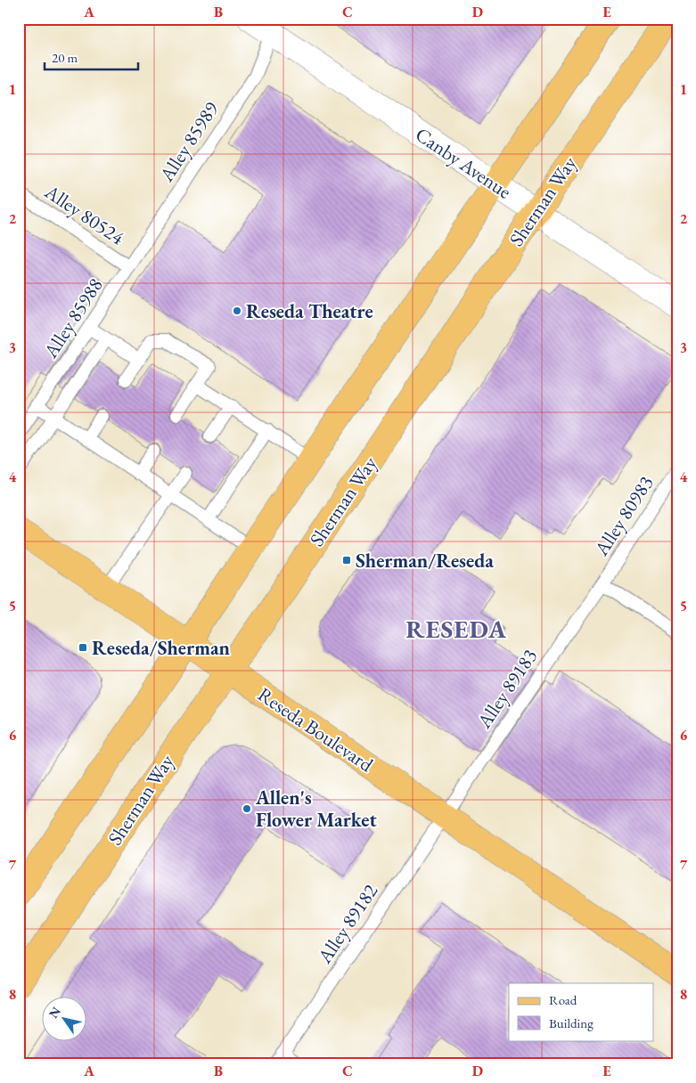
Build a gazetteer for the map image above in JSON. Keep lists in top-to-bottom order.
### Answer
{
  "streets": {
    "main road": ["Sherman Way", "Reseda Boulevard"],
    "street": ["Canby Avenue"],
    "lane": [
      "Alley 85989",
      "Alley 80524",
      "Alley 85988",
      "Alley 80983",
      "Alley 89183",
      "Alley 89182"
    ]
  },
  "crossings": [
    ["Alley 85989", "Canby Avenue"],
    ["Alley 85989", "Alley 80524"],
    ["Alley 85989", "Alley 85988"],
    ["Canby Avenue", "Sherman Way"],
    ["Sherman Way", "Reseda Boulevard"],
    ["Alley 80524", "Alley 85988"],
    ["Alley 80983", "Alley 89183"],
    ["Alley 89183", "Reseda Boulevard"],
    ["Alley 89183", "Alley 89182"],
    ["Reseda Boulevard", "Alley 89182"]
  ],
  "districts": ["RESEDA"],
  "places": {
    "other": ["Reseda Theatre", "Allen's Flower Market"],
    "transit": ["Sherman/Reseda", "Reseda/Sherman"]
  },
  "legend": ["Road", "Building"],
  "scale_bar": "20 m",
  "north": "top left",
  "grid": {
    "columns": [
      "A",
      "B",
      "C",
      "D",
      "E"
    ],
    "rows": [
      "1",
      "2",
      "3",
      "4",
      "5",
      "6",
      "7",
      "8"
    ]
  }
}
